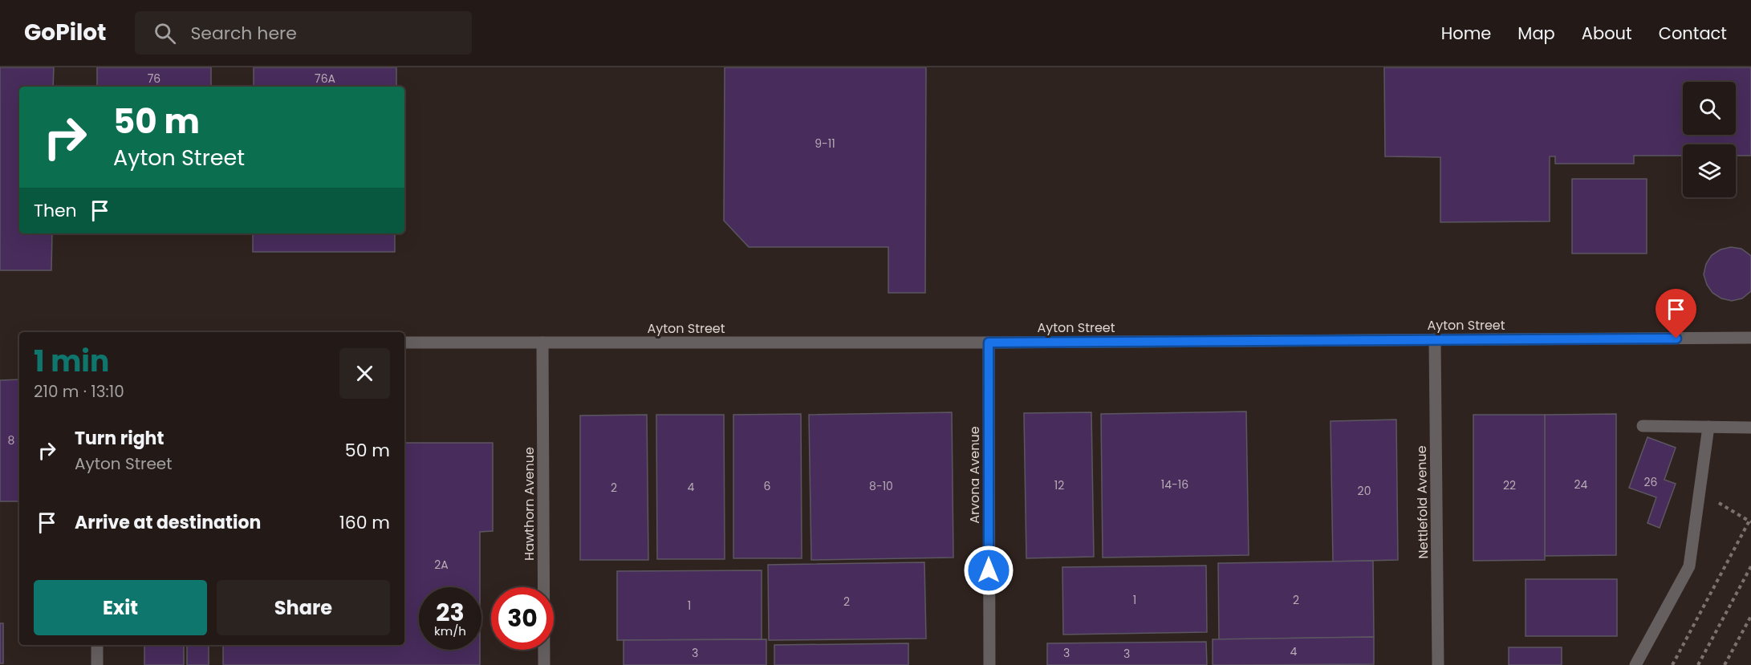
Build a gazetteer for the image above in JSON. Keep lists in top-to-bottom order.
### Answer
{
  "streets": {
    "street": [
      "Ayton Street",
      "Arvona Avenue",
      "Nettlefold Avenue",
      "Hawthorn Avenue"
    ]
  },
  "crossings": [
    ["Ayton Street", "Arvona Avenue"],
    ["Ayton Street", "Nettlefold Avenue"],
    ["Ayton Street", "Hawthorn Avenue"]
  ],
  "house_numbers": [
    "76",
    "76A",
    "9-11",
    "8",
    "26",
    "14-16",
    "24",
    "12",
    "22",
    "6",
    "8-10",
    "4",
    "2",
    "20",
    "2A",
    "1",
    "2",
    "2",
    "1",
    "4",
    "3",
    "3",
    "3"
  ],
  "page": {
    "header": "GoPilot",
    "search": "Search here",
    "nav": [
      "Home",
      "Map",
      "About",
      "Contact"
    ],
    "turn": ["50 m", "Ayton Street"],
    "then": "Then",
    "heading": ["1 min", "210 m · 13:10"],
    "list": [
      {
        "name": "Turn right",
        "note": "Ayton Street",
        "value": "50 m"
      },
      {
        "name": "Arrive at destination",
        "value": "160 m"
      }
    ],
    "buttons": ["Exit", "Share"],
    "speed": "23 km/h",
    "limit": "30"
  }
}
